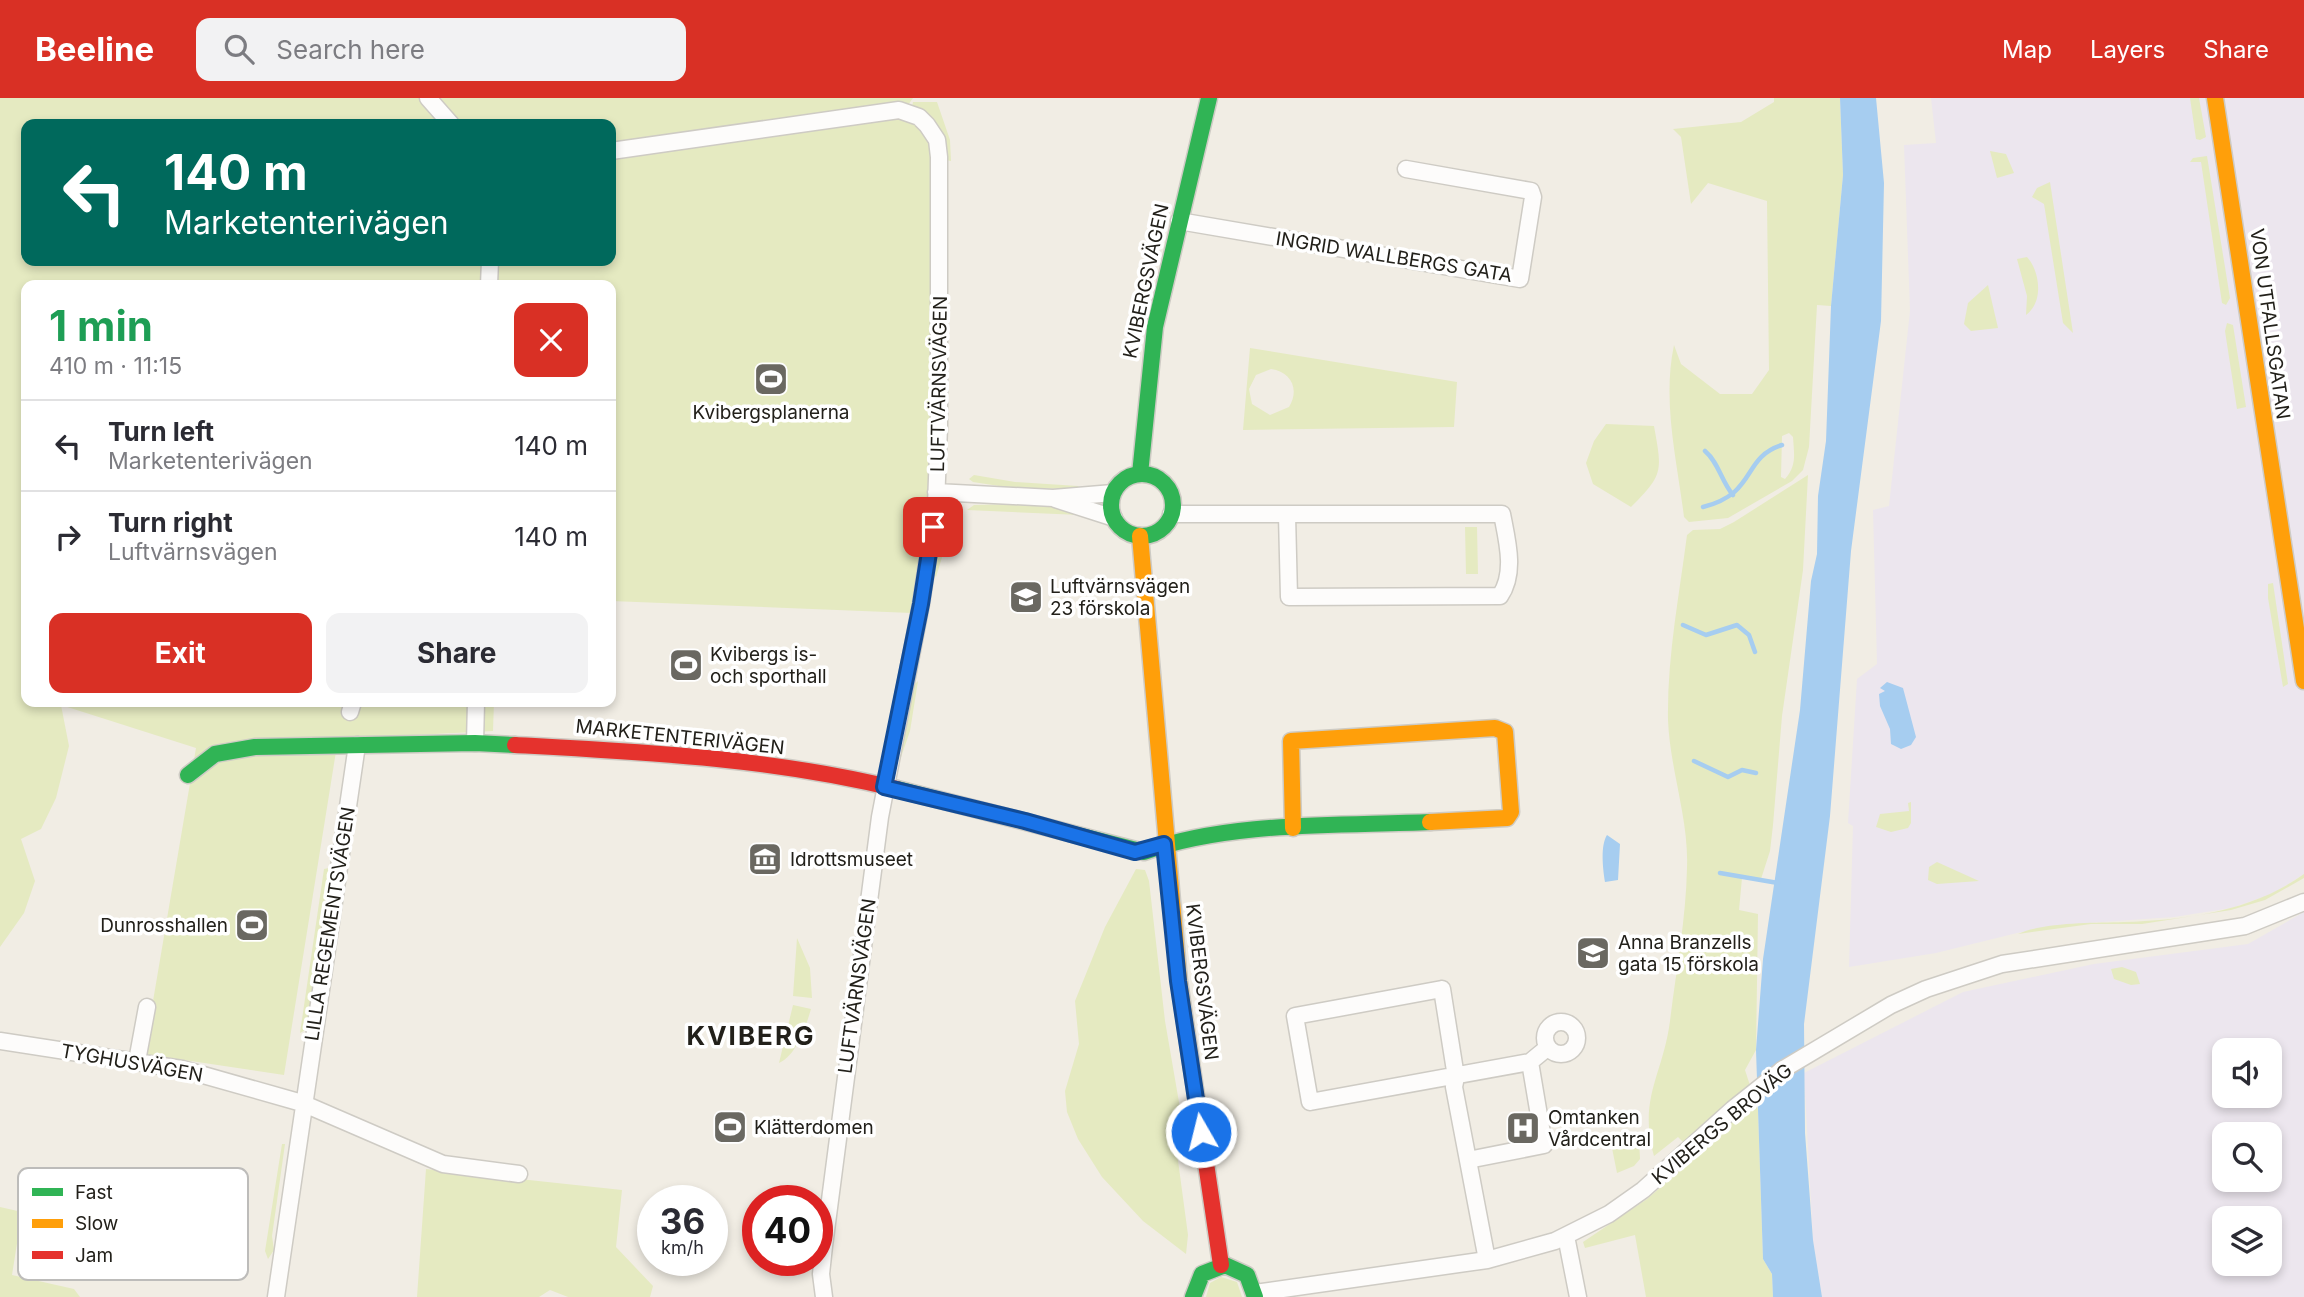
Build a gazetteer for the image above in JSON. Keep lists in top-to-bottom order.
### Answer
{
  "streets": {
    "street": [
      "INGRID WALLBERGS GATA",
      "KVIBERGSVÄGEN",
      "VON UTFALLSGATAN",
      "LUFTVÄRNSVÄGEN",
      "MARKETENTERIVÄGEN",
      "LILLA REGEMENTSVÄGEN",
      "TYGHUSVÄGEN",
      "KVIBERGS BROVÄG"
    ]
  },
  "crossings": [
    ["INGRID WALLBERGS GATA", "KVIBERGSVÄGEN"],
    ["KVIBERGSVÄGEN", "MARKETENTERIVÄGEN"],
    ["LUFTVÄRNSVÄGEN", "MARKETENTERIVÄGEN"],
    ["MARKETENTERIVÄGEN", "LILLA REGEMENTSVÄGEN"],
    ["LILLA REGEMENTSVÄGEN", "TYGHUSVÄGEN"]
  ],
  "districts": ["KVIBERG"],
  "places": {
    "sports": [
      "Kvibergsplanerna",
      "Kvibergs is- och sporthall",
      "Dunrosshallen",
      "Klätterdomen"
    ],
    "school or university": ["Luftvärnsvägen 23 förskola", "Anna Branzells gata 15 förskola"],
    "museum": ["Idrottsmuseet"],
    "hospital": ["Omtanken Vårdcentral"]
  },
  "legend": ["Fast", "Slow", "Jam"],
  "page": {
    "header": "Beeline",
    "search": "Search here",
    "nav": ["Map", "Layers", "Share"],
    "turn": ["140 m", "Marketenterivägen"],
    "heading": ["1 min", "410 m · 11:15"],
    "list": [
      {
        "name": "Turn left",
        "note": "Marketenterivägen",
        "value": "140 m"
      },
      {
        "name": "Turn right",
        "note": "Luftvärnsvägen",
        "value": "140 m"
      }
    ],
    "buttons": ["Exit", "Share"],
    "speed": "36 km/h",
    "limit": "40"
  }
}
